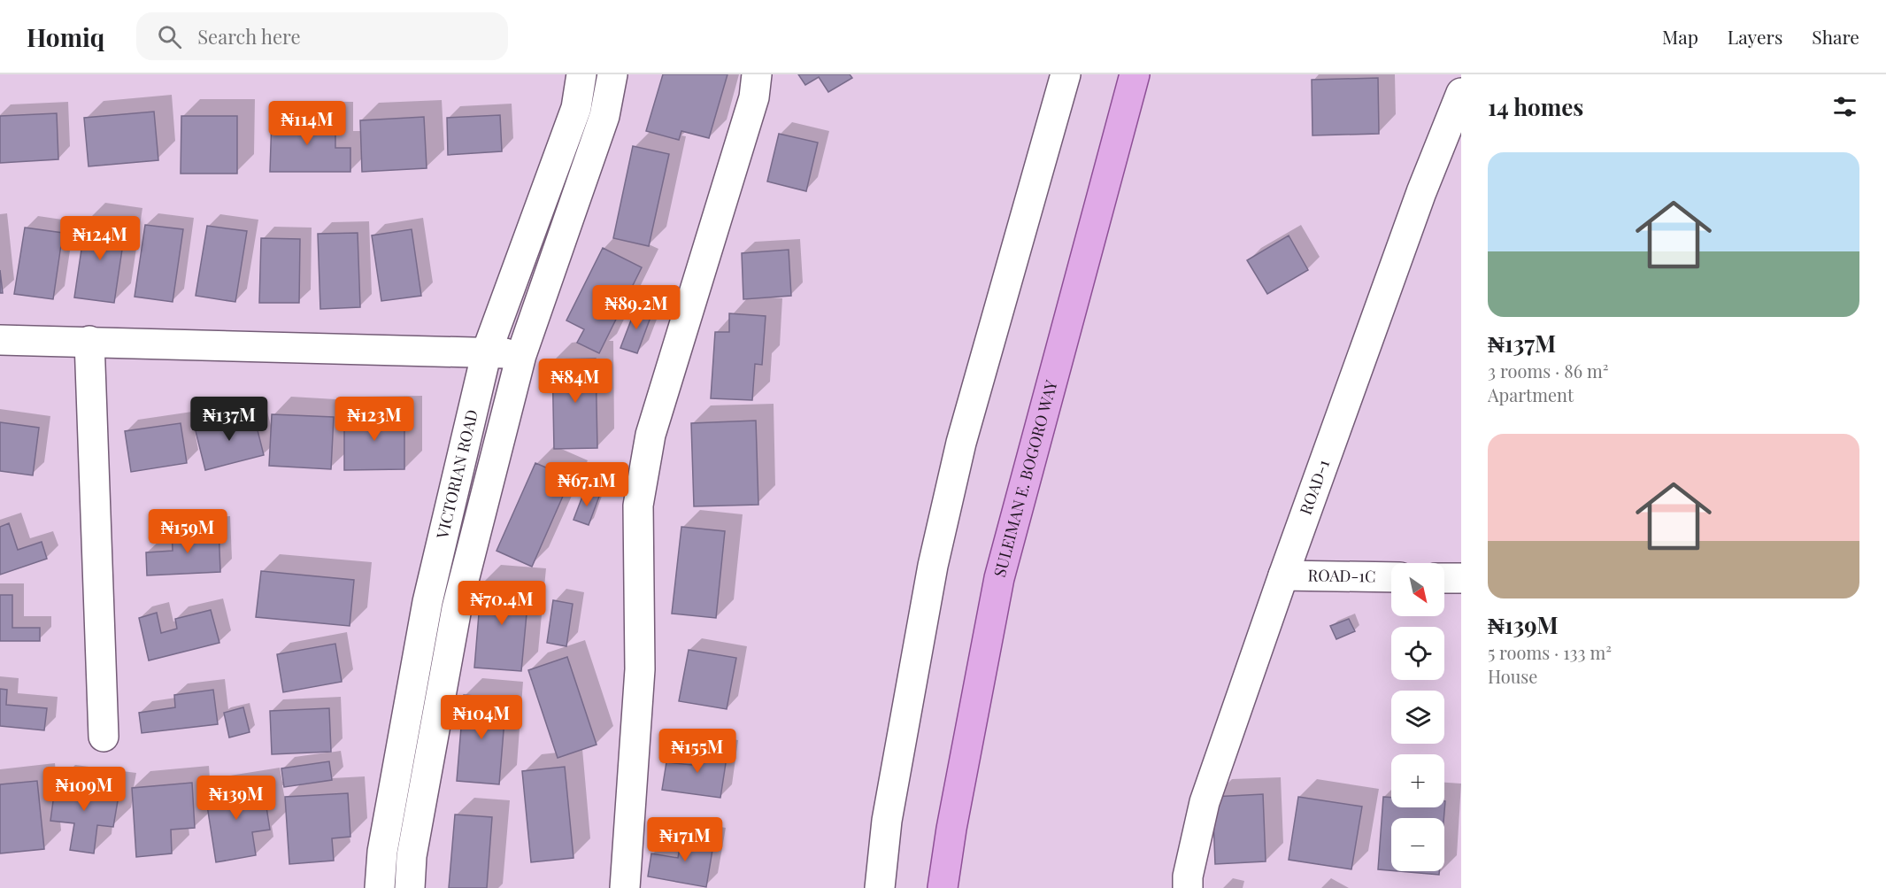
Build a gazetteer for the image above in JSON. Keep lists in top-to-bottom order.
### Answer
{
  "streets": {
    "main road": ["SULEIMAN E. BOGORO WAY"],
    "street": ["VICTORIAN ROAD", "ROAD-1", "ROAD-1C"]
  },
  "crossings": [
    ["ROAD-1", "ROAD-1C"]
  ],
  "north": "bottom right",
  "page": {
    "header": "Homiq",
    "search": "Search here",
    "nav": ["Map", "Layers", "Share"],
    "heading": "14 homes",
    "price": [
      "₦114M",
      "₦124M",
      "₦89.2M",
      "₦84M",
      "₦137M",
      "₦123M",
      "₦67.1M",
      "₦159M",
      "₦70.4M",
      "₦104M",
      "₦155M",
      "₦109M",
      "₦139M",
      "₦171M"
    ],
    "list": [
      {
        "name": "₦137M",
        "note": "3 rooms · 86 m² · Apartment"
      },
      {
        "name": "₦139M",
        "note": "5 rooms · 133 m² · House"
      }
    ],
    "map_buttons": ["+", "−"]
  }
}
